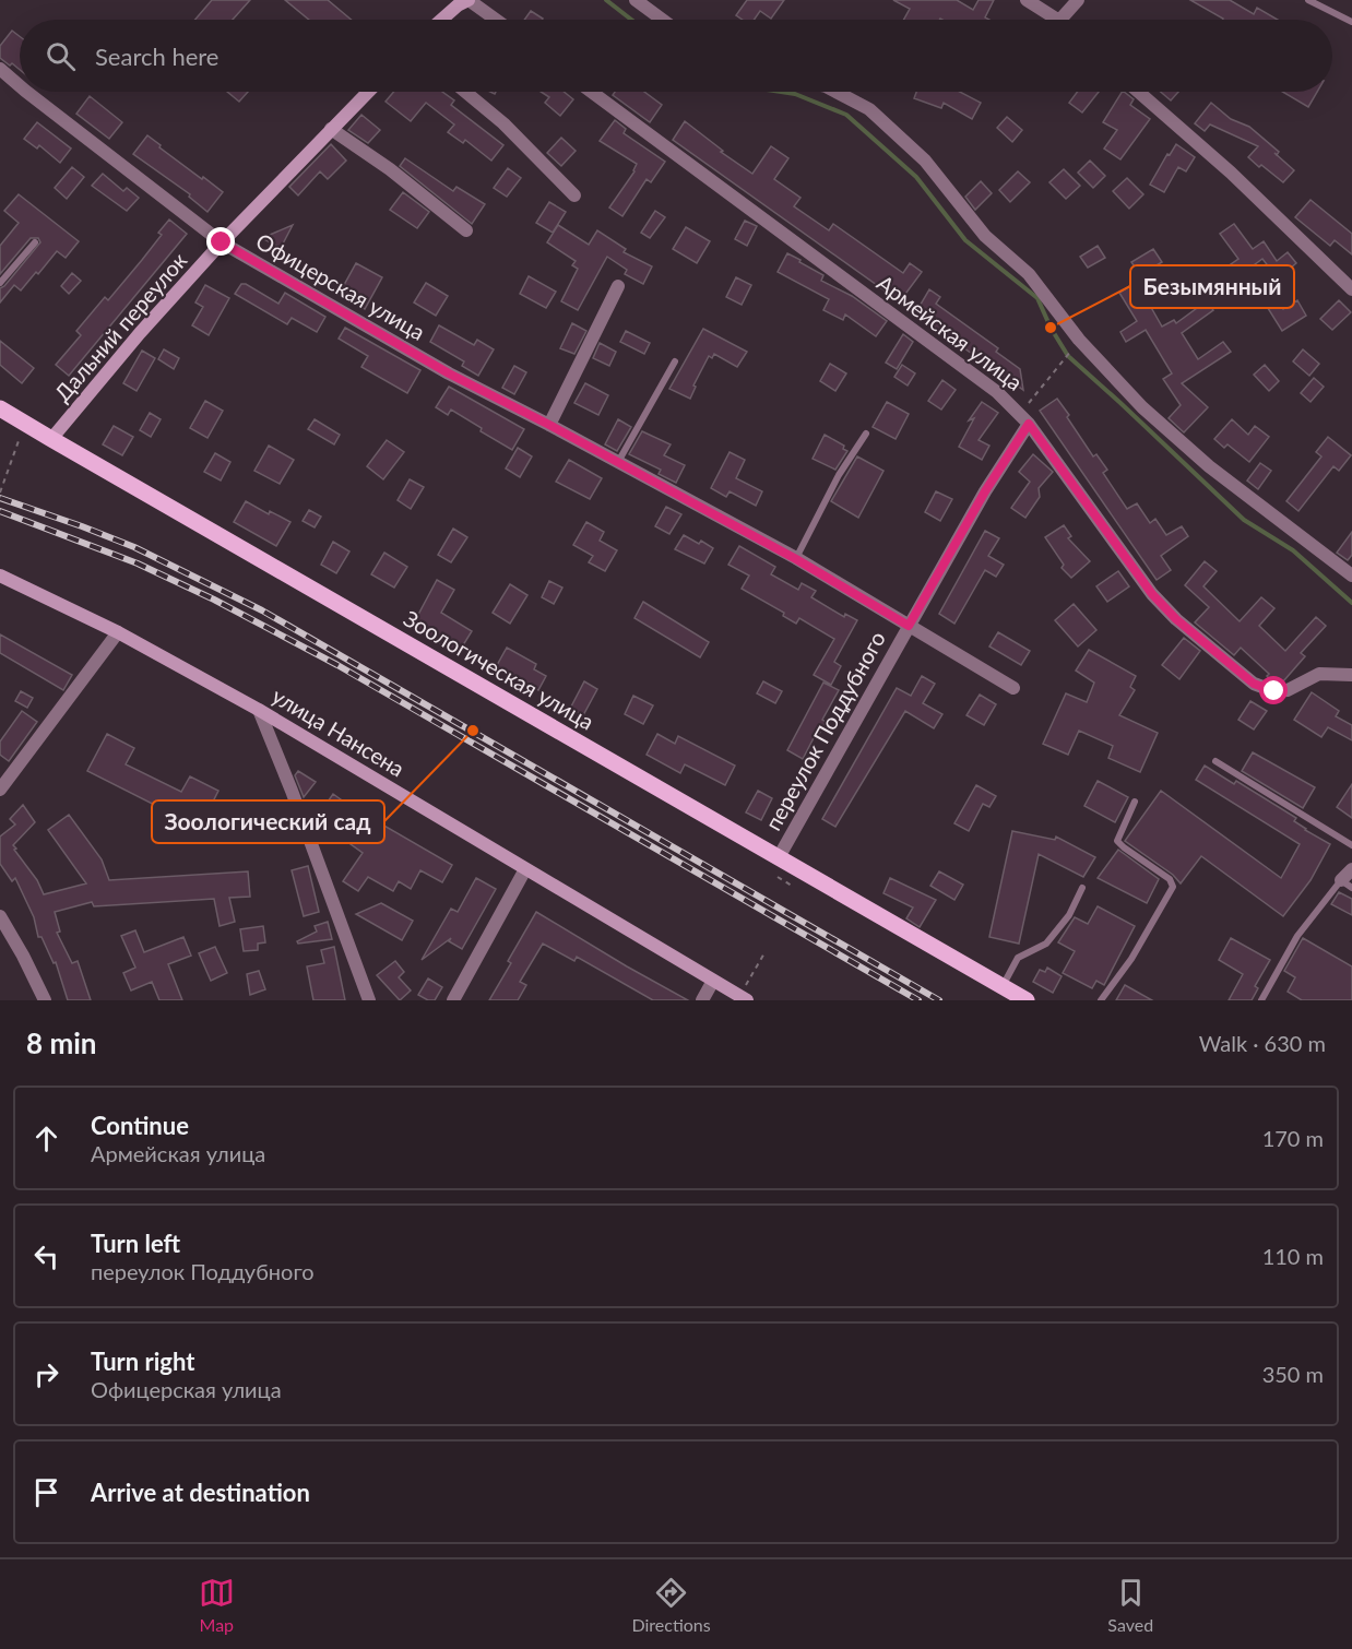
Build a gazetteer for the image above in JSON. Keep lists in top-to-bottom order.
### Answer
{
  "streets": {
    "main road": ["Дальний переулок", "Зоологическая улица", "улица Нансена"],
    "street": ["Офицерская улица", "Армейская улица", "переулок Поддубного"]
  },
  "crossings": [
    ["Офицерская улица", "Дальний переулок"],
    ["Офицерская улица", "переулок Поддубного"],
    ["Дальний переулок", "Зоологическая улица"],
    ["Армейская улица", "переулок Поддубного"],
    ["Зоологическая улица", "переулок Поддубного"]
  ],
  "places": ["Безымянный", "Зоологический сад"],
  "page": {
    "search": "Search here",
    "heading": ["8 min", "Walk · 630 m"],
    "list": [
      ["Continue", "Армейская улица", "170 m"],
      ["Turn left", "переулок Поддубного", "110 m"],
      ["Turn right", "Офицерская улица", "350 m"],
      "Arrive at destination"
    ],
    "nav": ["Map", "Directions", "Saved"]
  }
}
